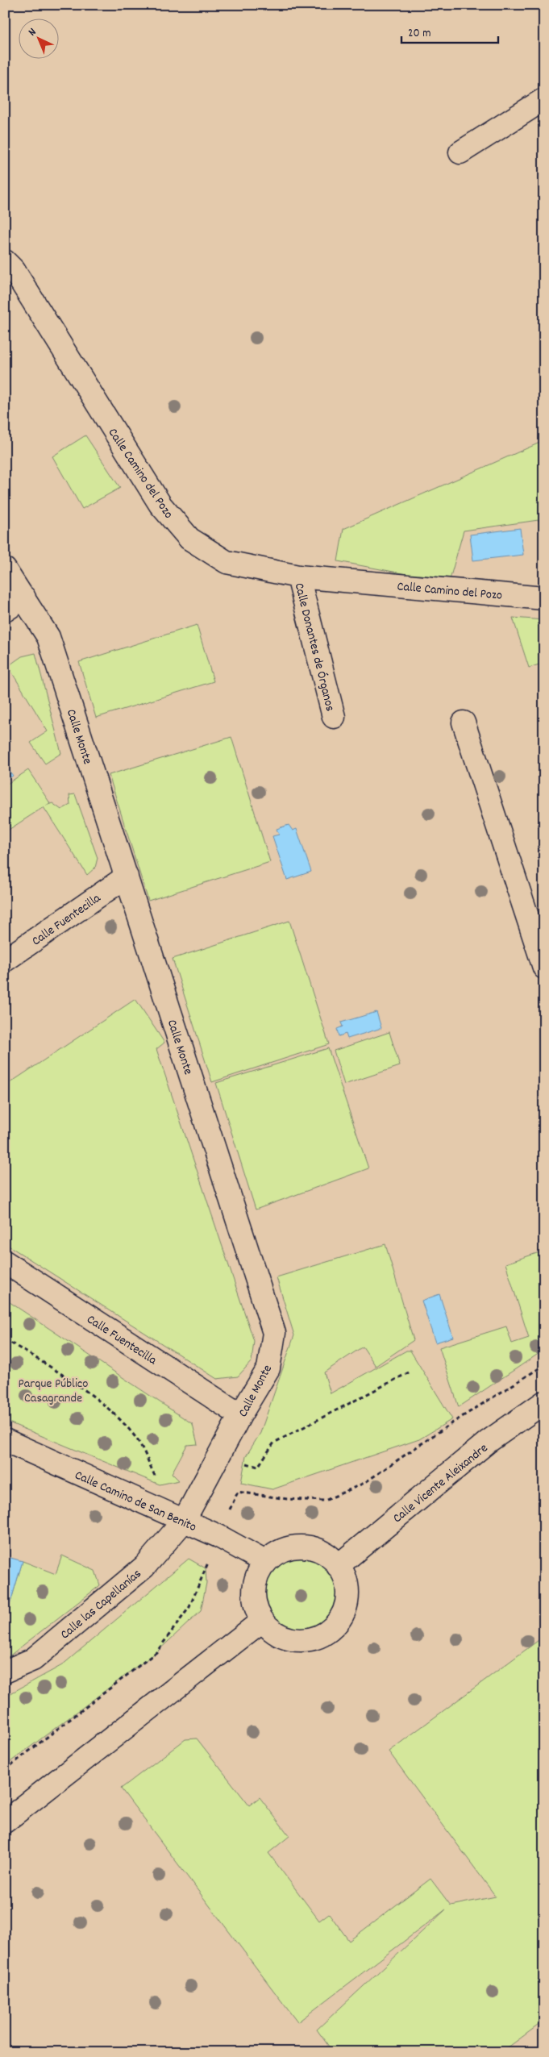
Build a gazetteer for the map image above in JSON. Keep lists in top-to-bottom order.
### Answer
{
  "streets": {
    "street": [
      "Calle Camino del Pozo",
      "Calle Donantes de Órganos",
      "Calle Monte",
      "Calle Fuentecilla",
      "Calle Vicente Aleixandre",
      "Calle Camino de San Benito",
      "Calle las Capellanías"
    ]
  },
  "crossings": [
    ["Calle Camino del Pozo", "Calle Donantes de Órganos"],
    ["Calle Monte", "Calle Fuentecilla"],
    ["Calle Monte", "Calle Camino de San Benito"],
    ["Calle Monte", "Calle las Capellanías"],
    ["Calle Vicente Aleixandre", "Calle Camino de San Benito"],
    ["Calle Camino de San Benito", "Calle las Capellanías"]
  ],
  "parks": ["Parque Público Casagrande"],
  "scale_bar": "20 m",
  "north": "top left"
}
